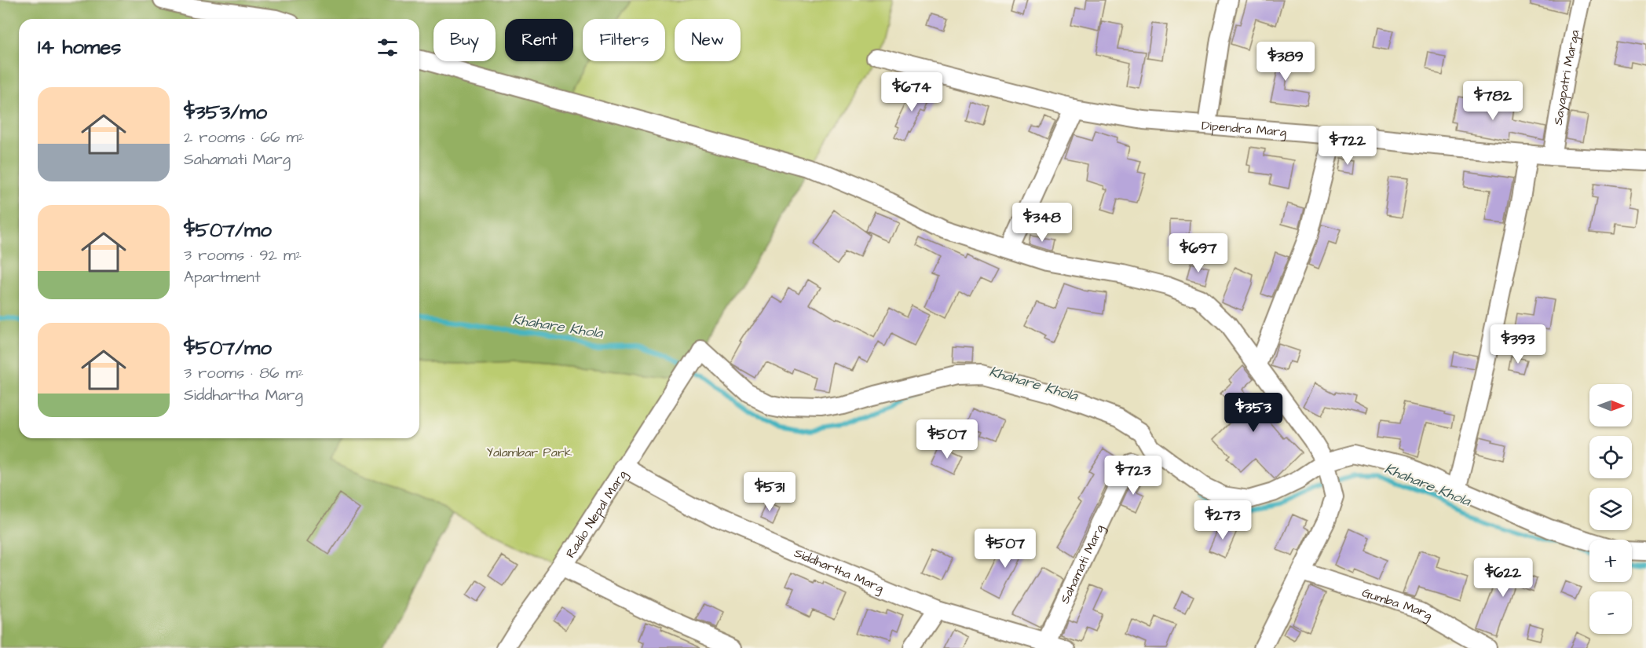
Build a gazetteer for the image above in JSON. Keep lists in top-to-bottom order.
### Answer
{
  "streets": {
    "street": [
      "Sayapatri Marga",
      "Dipendra Marg",
      "Radio Nepal Marg",
      "Sahamati Marg",
      "Siddhartha Marg",
      "Gumba Marg"
    ]
  },
  "crossings": [
    ["Sayapatri Marga", "Dipendra Marg"],
    ["Radio Nepal Marg", "Siddhartha Marg"],
    ["Sahamati Marg", "Siddhartha Marg"]
  ],
  "water": ["Khahare Khola"],
  "parks": ["Yalambar Park"],
  "north": "right",
  "page": {
    "chip": [
      "Buy",
      "Rent",
      "Filters",
      "New"
    ],
    "heading": "14 homes",
    "price": [
      "$389",
      "$674",
      "$782",
      "$722",
      "$348",
      "$697",
      "$393",
      "$353",
      "$507",
      "$723",
      "$531",
      "$273",
      "$507",
      "$622"
    ],
    "list": [
      {
        "name": "$353/mo",
        "note": "2 rooms · 66 m² · Sahamati Marg"
      },
      {
        "name": "$507/mo",
        "note": "3 rooms · 92 m² · Apartment"
      },
      {
        "name": "$507/mo",
        "note": "3 rooms · 86 m² · Siddhartha Marg"
      }
    ],
    "map_buttons": ["+", "−"]
  }
}
